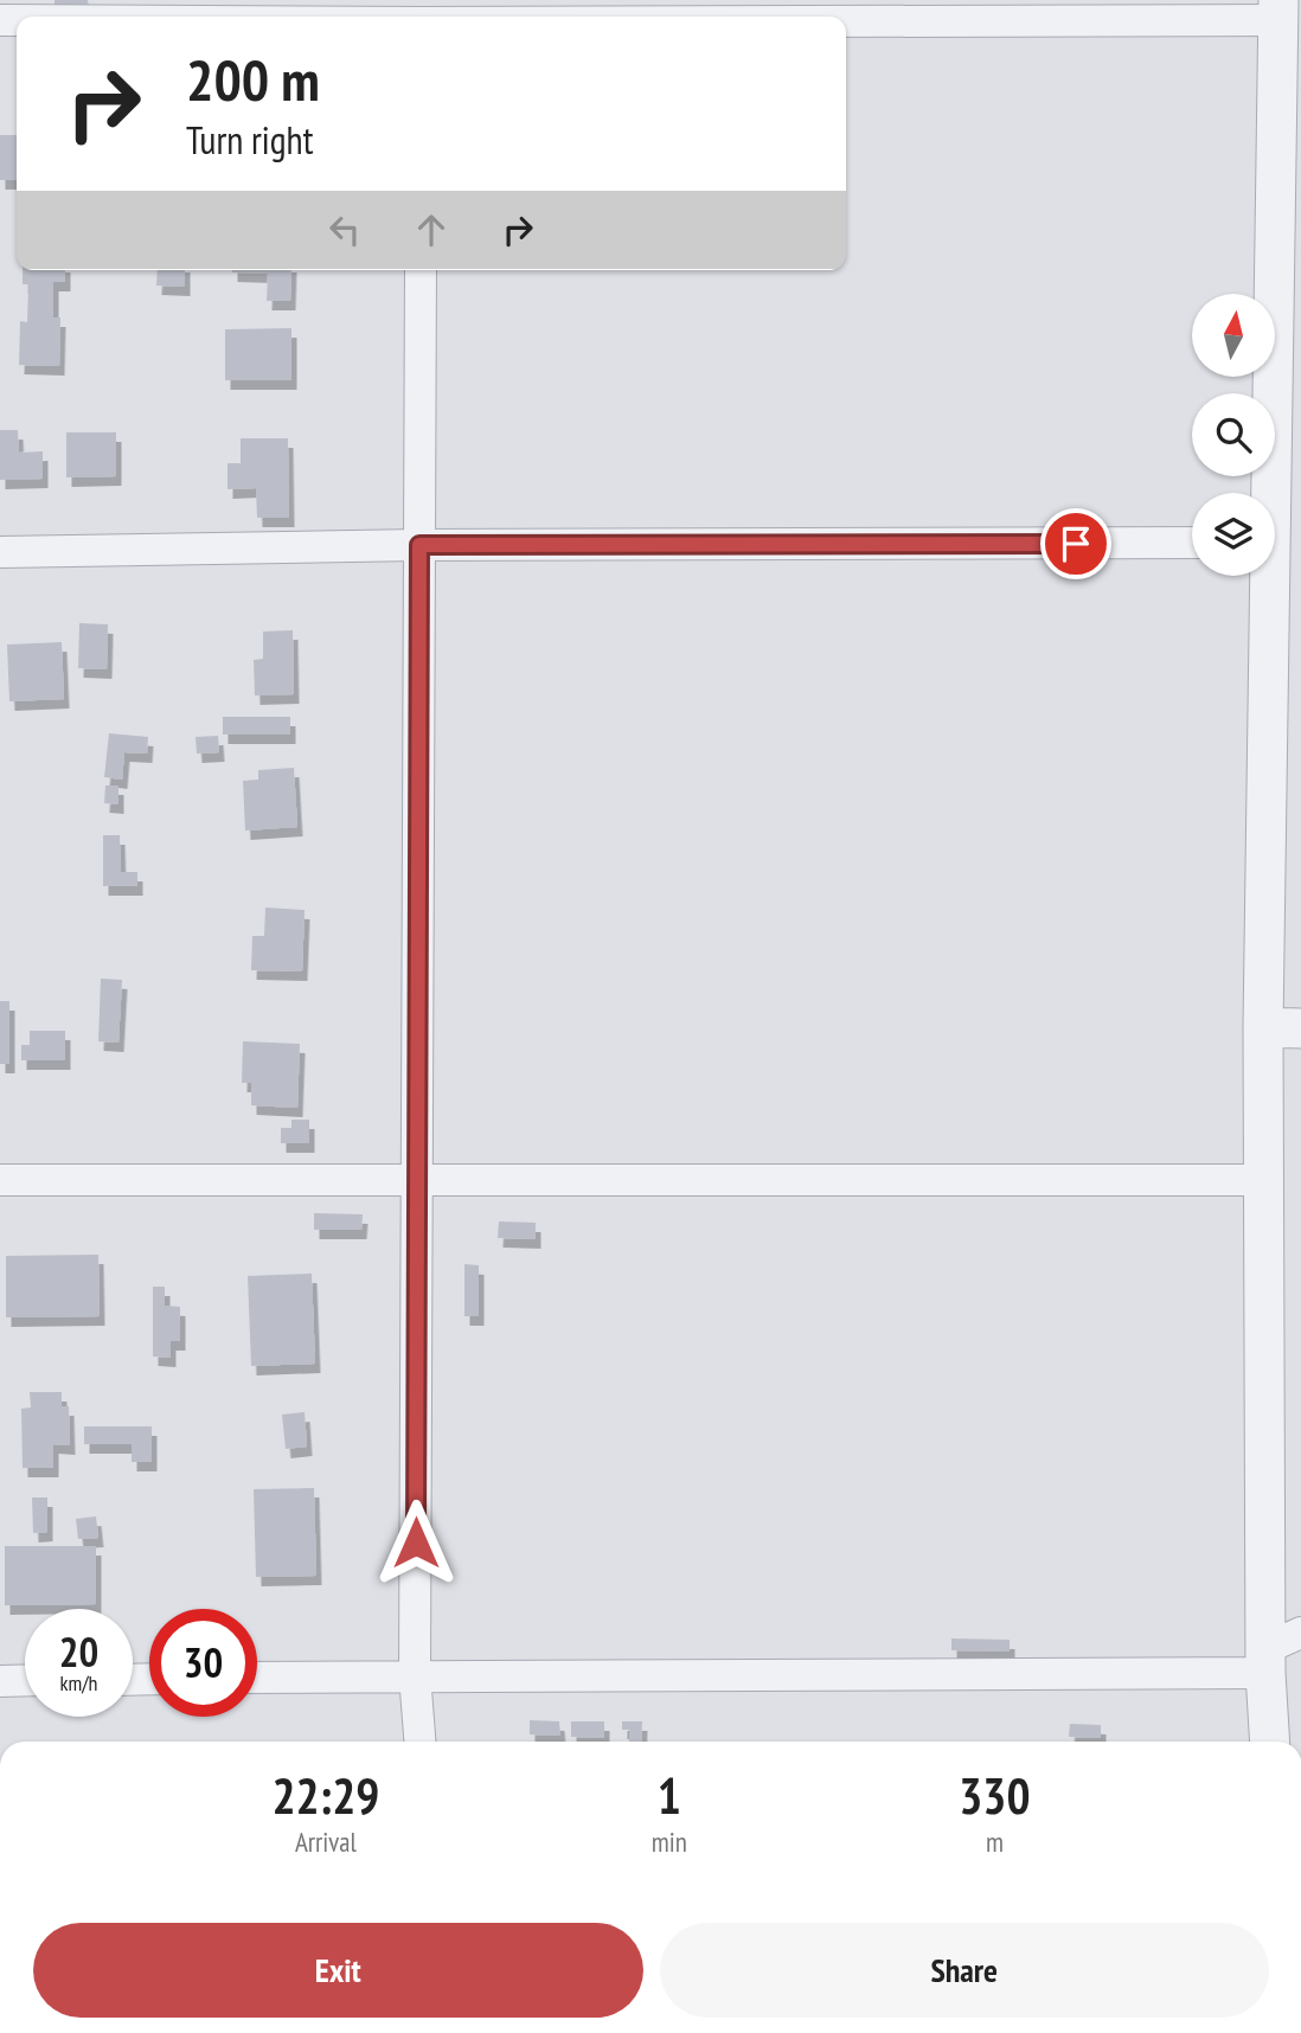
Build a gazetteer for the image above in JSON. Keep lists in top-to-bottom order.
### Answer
{
  "north": "top",
  "page": {
    "turn": ["200 m", "Turn right"],
    "speed": "20 km/h",
    "limit": "30",
    "eta": [
      "22:29",
      "Arrival",
      "1",
      "min",
      "330",
      "m"
    ],
    "buttons": ["Exit", "Share"]
  }
}
